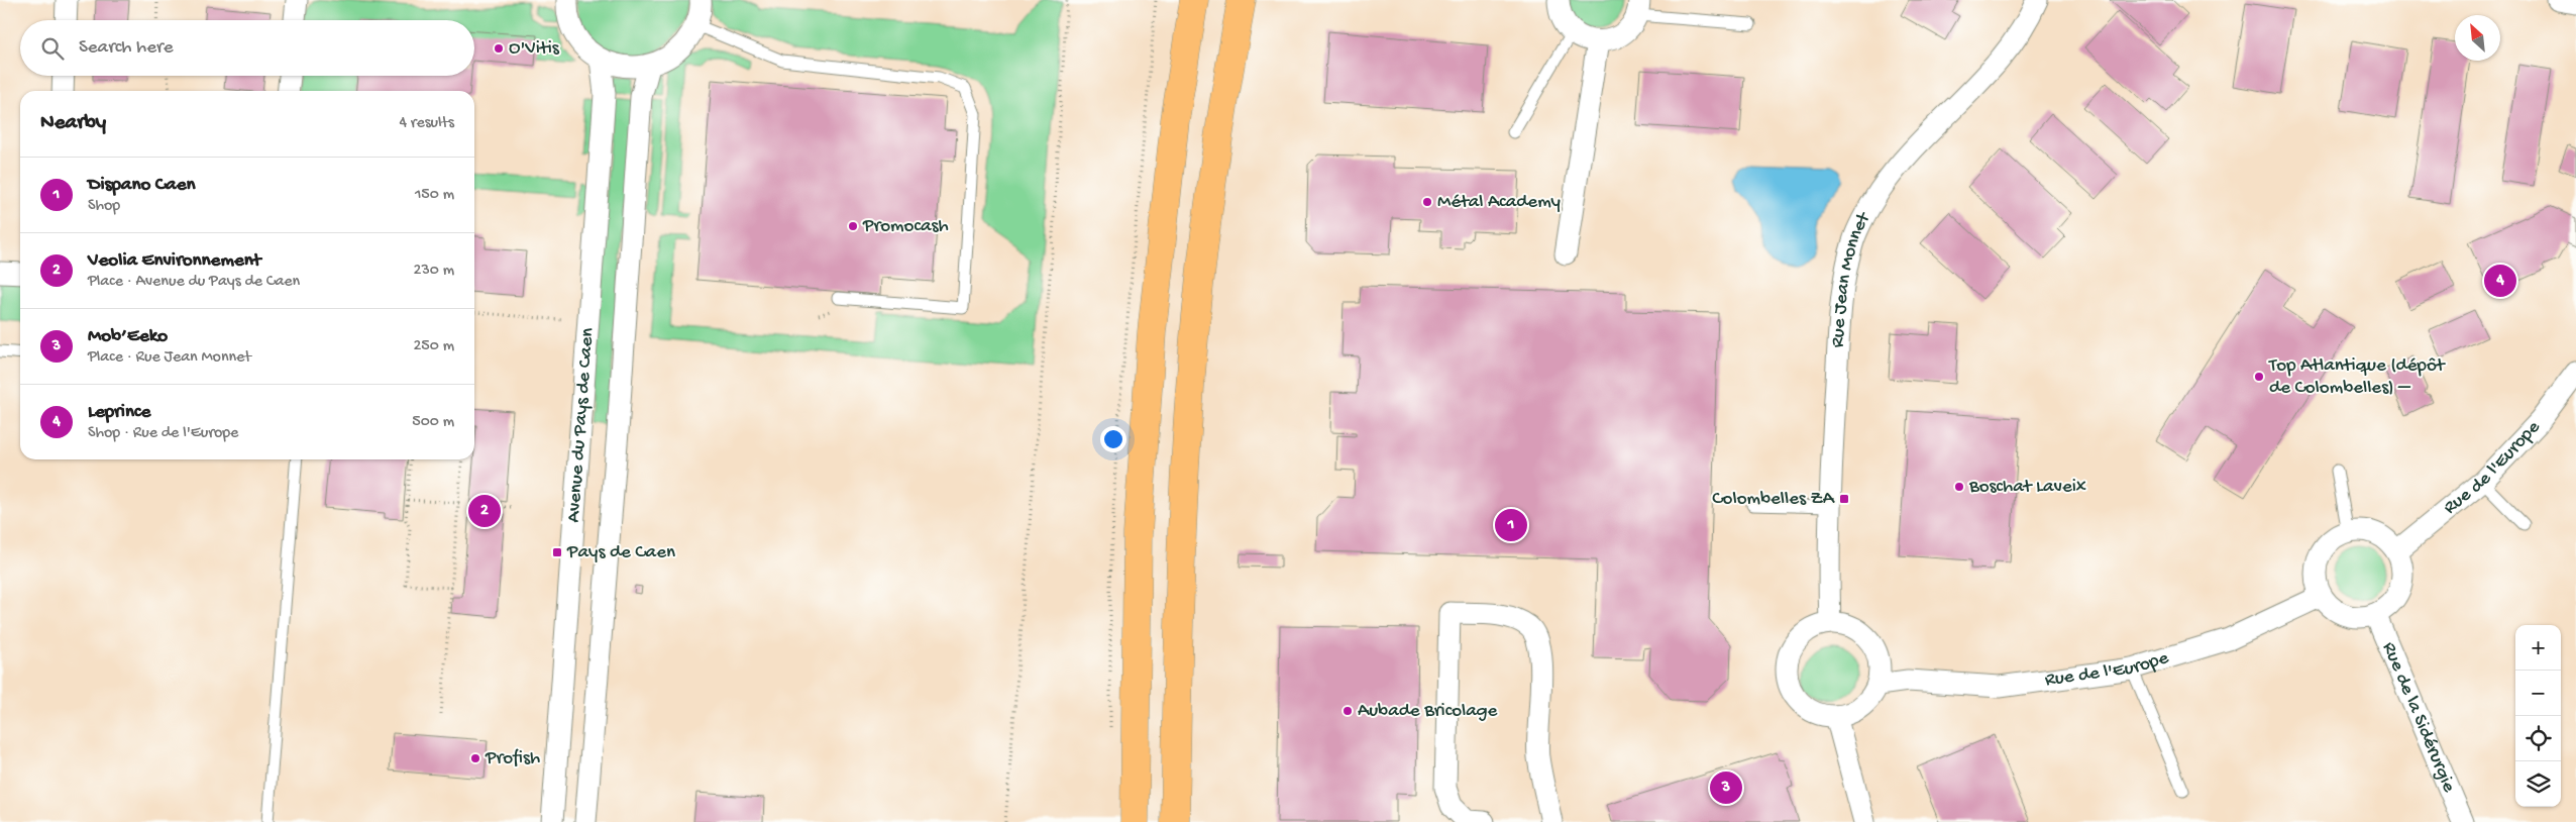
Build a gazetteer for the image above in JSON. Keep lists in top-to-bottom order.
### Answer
{
  "streets": {
    "street": [
      "Rue Jean Monnet",
      "Avenue du Pays de Caen",
      "Rue de l'Europe",
      "Rue de la Sidérurgie"
    ]
  },
  "crossings": [
    ["Rue Jean Monnet", "Rue de l'Europe"],
    ["Rue de l'Europe", "Rue de la Sidérurgie"]
  ],
  "places": {
    "other": [
      "O'Vitis",
      "Métal Academy",
      "Promocash",
      "Top Atlantique (dépôt de Colombelles) –",
      "Boschat Laveix",
      "Aubade Bricolage",
      "Profish"
    ],
    "transit": ["Colombelles ZA", "Pays de Caen"]
  },
  "north": "top left",
  "page": {
    "search": "Search here",
    "heading": ["Nearby", "4 results"],
    "list": [
      {
        "mark": "1",
        "name": "Dispano Caen",
        "note": "Shop",
        "value": "150 m"
      },
      {
        "mark": "2",
        "name": "Veolia Environnement",
        "note": "Place · Avenue du Pays de Caen",
        "value": "230 m"
      },
      {
        "mark": "3",
        "name": "Mob’Eeko",
        "note": "Place · Rue Jean Monnet",
        "value": "250 m"
      },
      {
        "mark": "4",
        "name": "Leprince",
        "note": "Shop · Rue de l'Europe",
        "value": "500 m"
      }
    ],
    "pins": [
      "4",
      "2",
      "1",
      "3"
    ],
    "map_buttons": ["+", "−"]
  }
}
